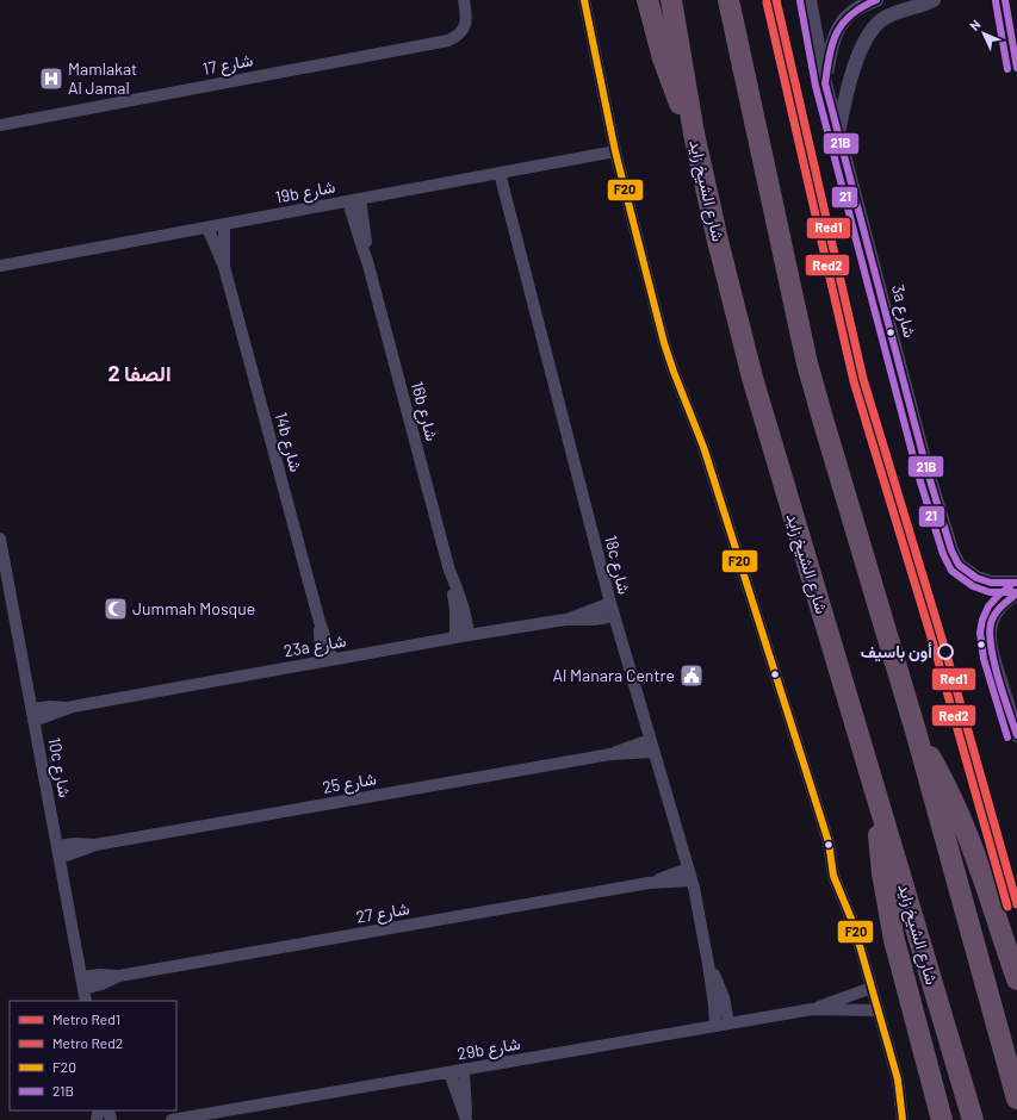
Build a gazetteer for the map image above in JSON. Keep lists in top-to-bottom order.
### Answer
{
  "streets": {
    "highway": ["شارع الشيخ زايد"],
    "street": [
      "شارع 17",
      "19b شارع",
      "3a شارع",
      "16b شارع",
      "14b شارع",
      "18c شارع",
      "23a شارع",
      "10c شارع",
      "شارع 25",
      "شارع 27",
      "29b شارع"
    ]
  },
  "crossings": [
    ["19b شارع", "16b شارع"],
    ["19b شارع", "14b شارع"],
    ["19b شارع", "18c شارع"],
    ["16b شارع", "23a شارع"],
    ["14b شارع", "23a شارع"],
    ["18c شارع", "23a شارع"],
    ["18c شارع", "شارع 25"],
    ["18c شارع", "شارع 27"],
    ["18c شارع", "29b شارع"],
    ["23a شارع", "10c شارع"],
    ["10c شارع", "شارع 25"],
    ["10c شارع", "شارع 27"]
  ],
  "districts": ["الصفا 2"],
  "places": {
    "hospital": ["Mamlakat Al Jamal"],
    "mosque": ["Jummah Mosque"],
    "other": ["أون باسيف"],
    "public building": ["Al Manara Centre"]
  },
  "lines": [
    "metro line Red1",
    "transit line F20",
    "transit line 21B",
    "transit line 21",
    "metro line Red2"
  ],
  "legend": [
    "Metro Red1",
    "Metro Red2",
    "F20",
    "21B"
  ],
  "north": "top left"
}
